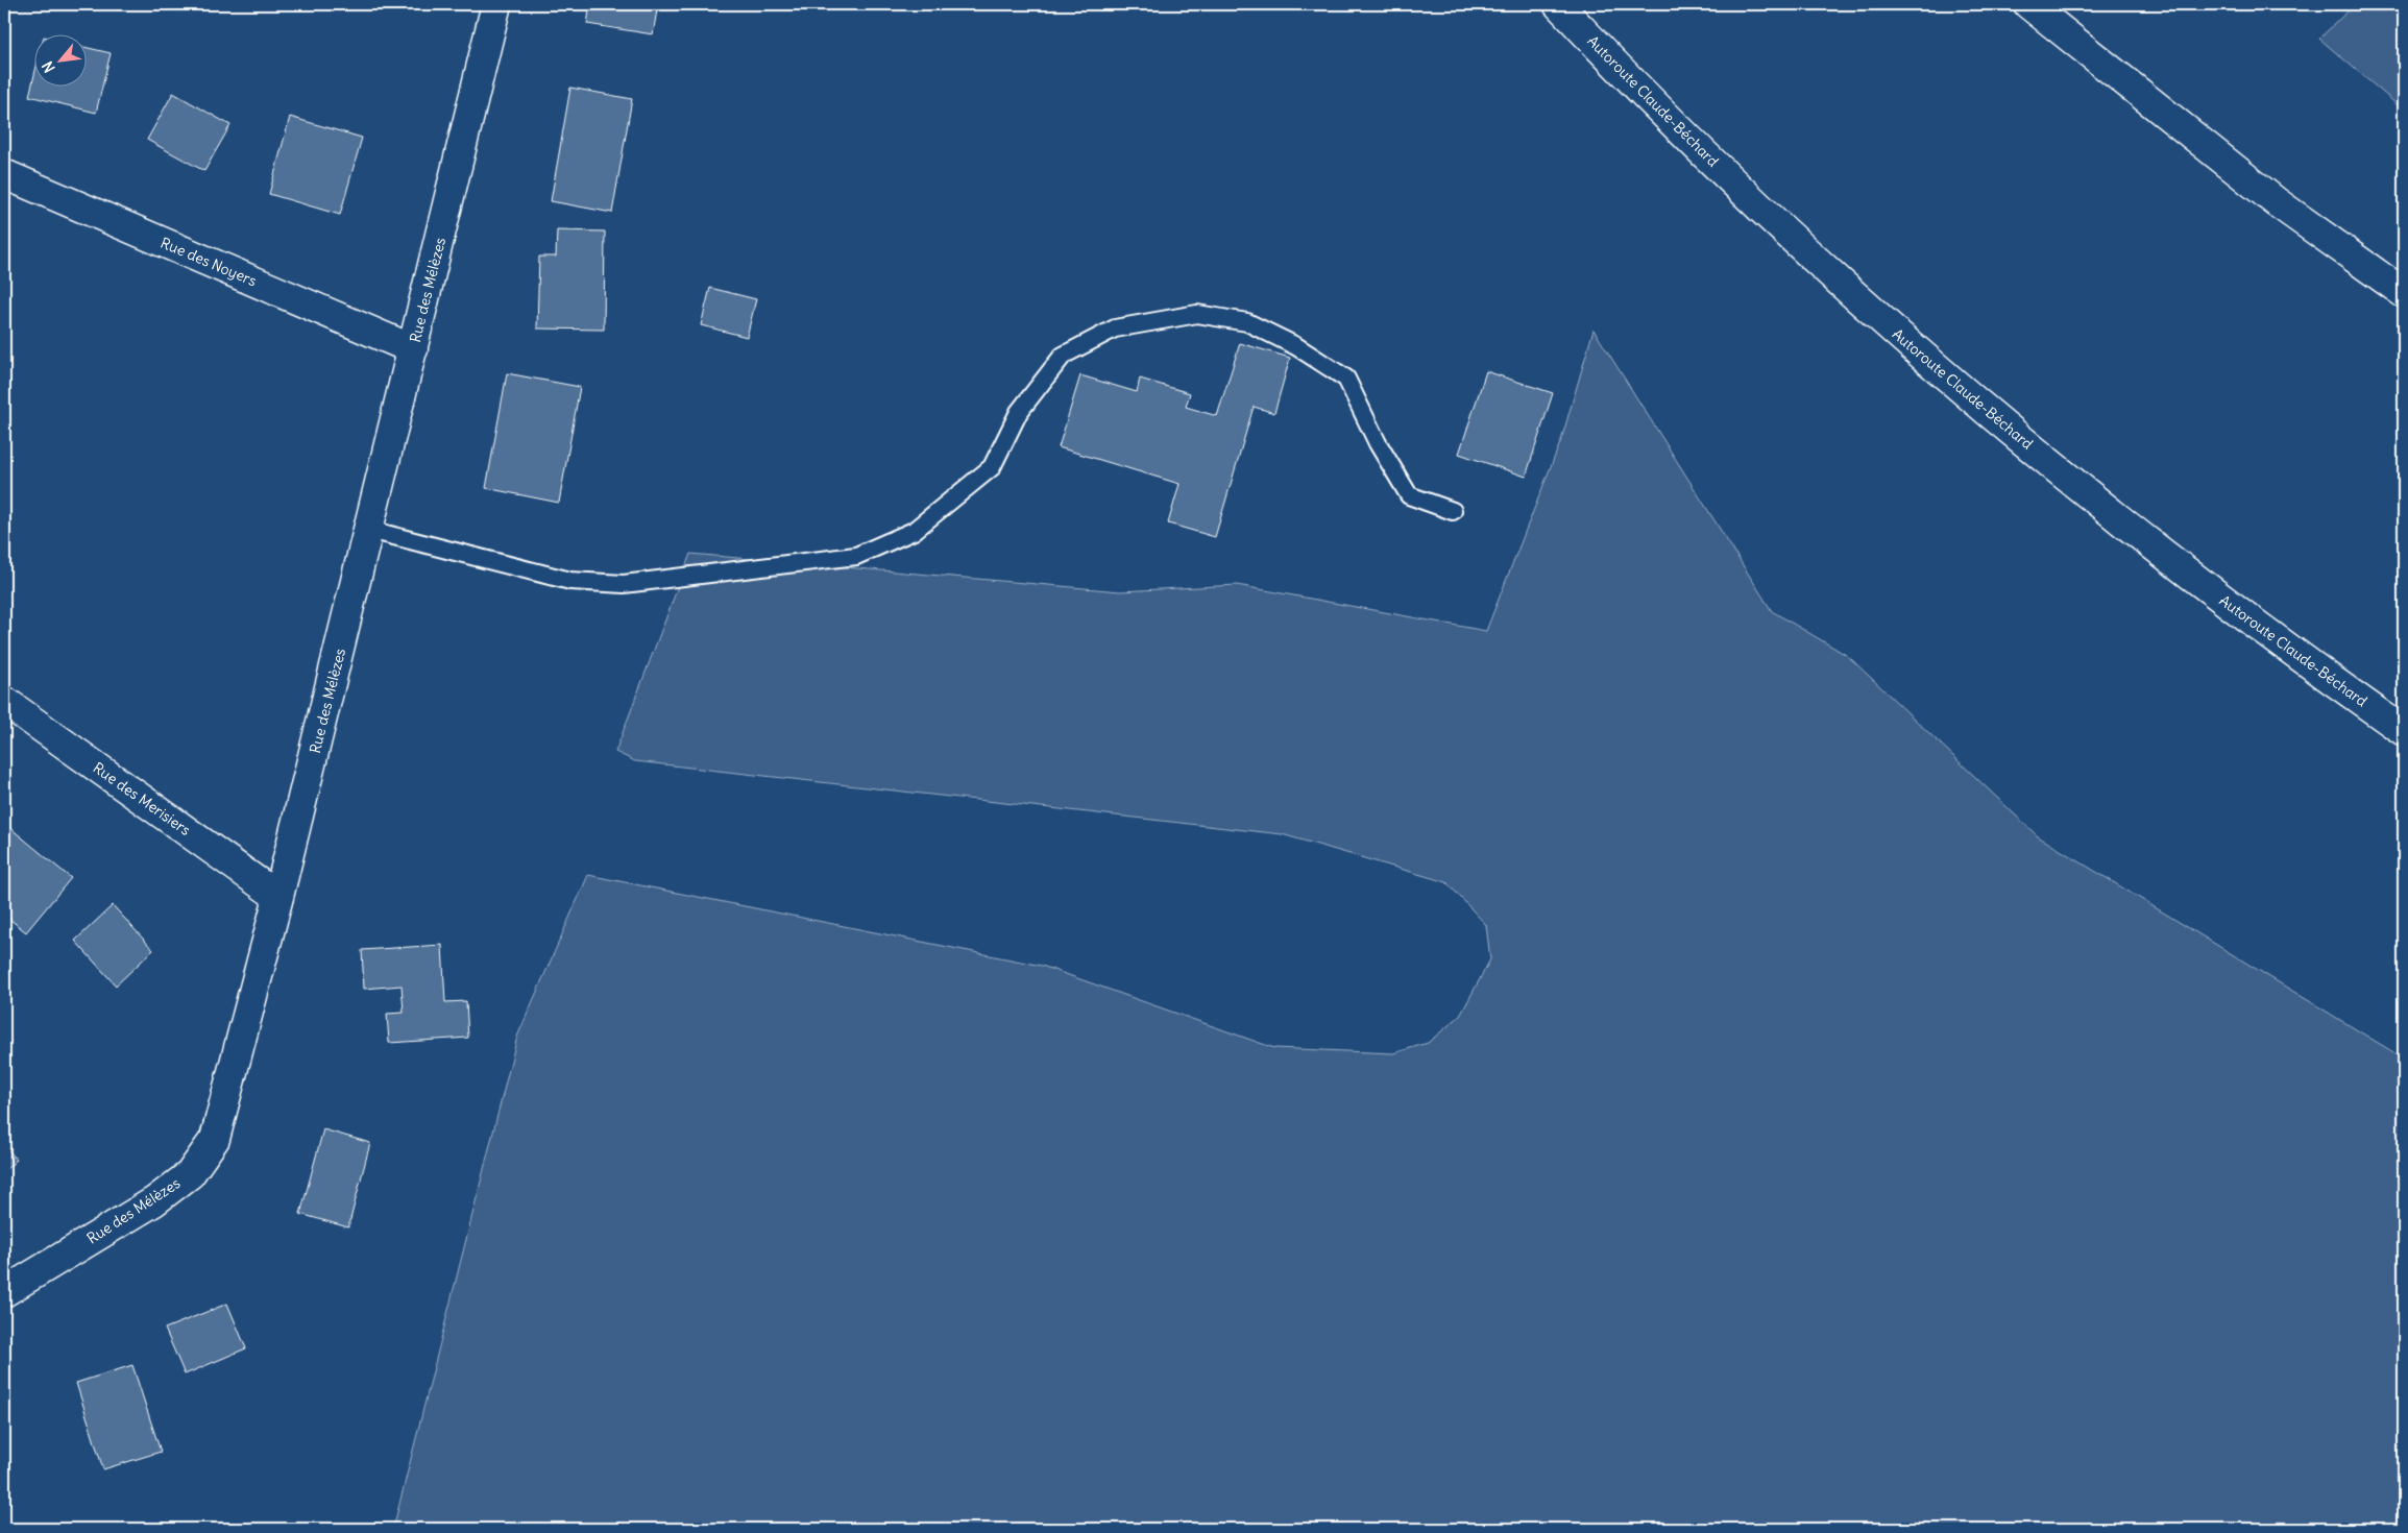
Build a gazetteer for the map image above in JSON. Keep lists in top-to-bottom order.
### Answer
{
  "streets": {
    "main road": [
      "Autoroute Claude-Béchard",
      "Rue des Noyers",
      "Rue des Mélèzes",
      "Rue des Merisiers"
    ]
  },
  "crossings": [
    ["Rue des Noyers", "Rue des Mélèzes"],
    ["Rue des Mélèzes", "Rue des Merisiers"]
  ],
  "north": "bottom left"
}
